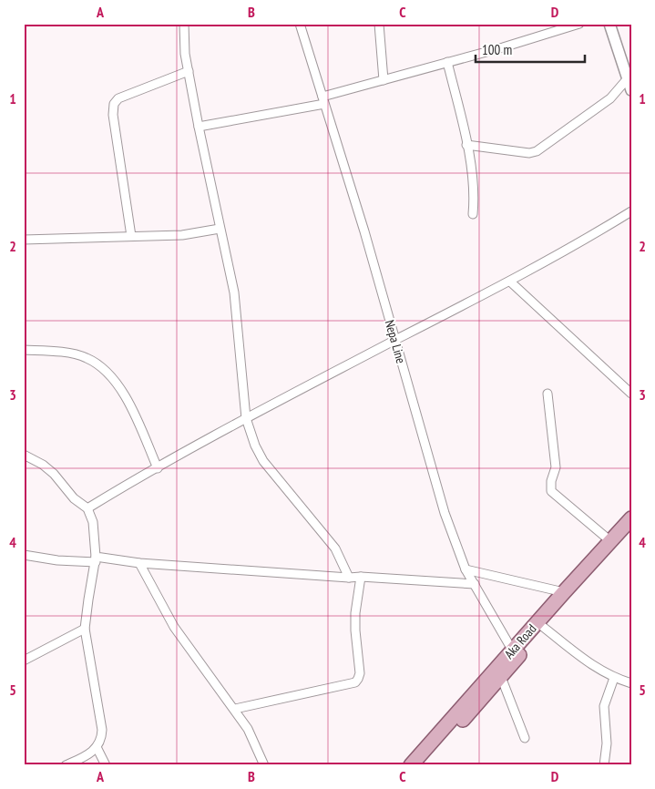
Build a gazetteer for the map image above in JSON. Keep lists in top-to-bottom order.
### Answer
{
  "streets": {
    "main road": ["Aka Road"],
    "street": ["Nepa Line"]
  },
  "crossings": [
    ["Nepa Line", "Aka Road"]
  ],
  "scale_bar": "100 m",
  "grid": {
    "columns": [
      "A",
      "B",
      "C",
      "D"
    ],
    "rows": [
      "1",
      "2",
      "3",
      "4",
      "5"
    ]
  }
}
